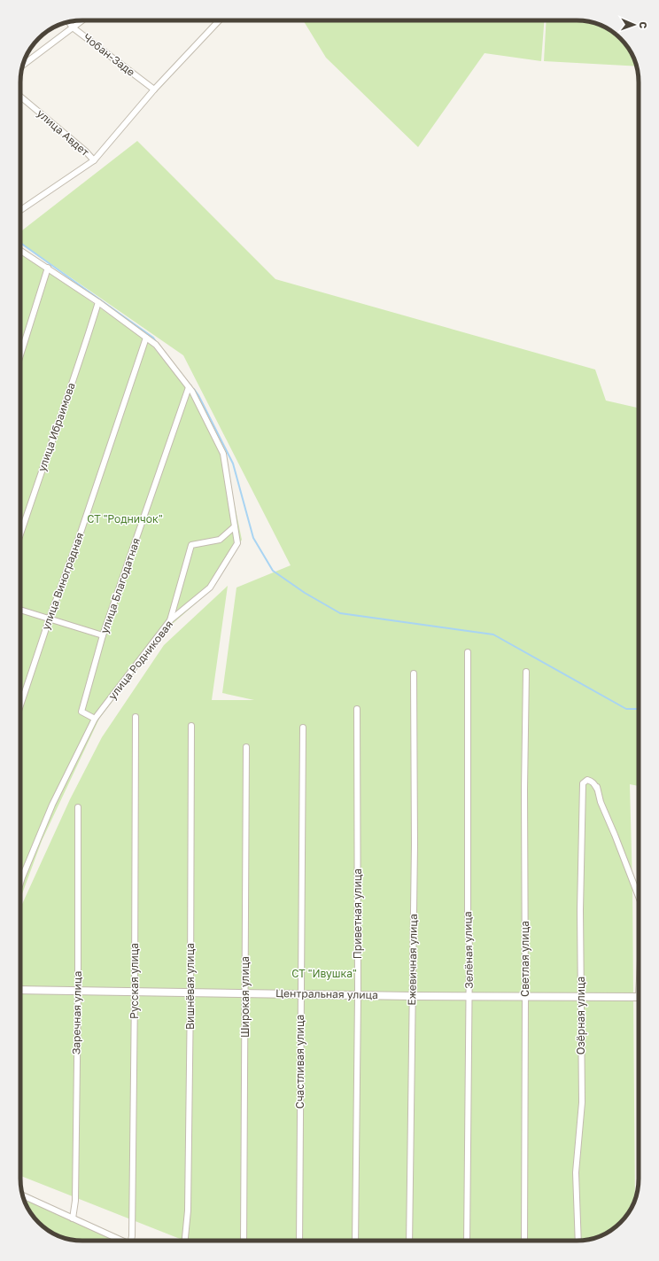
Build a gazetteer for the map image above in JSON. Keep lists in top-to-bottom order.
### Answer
{
  "streets": {
    "street": [
      "Чобан-Заде",
      "улица Авдет",
      "улица Ибраимова",
      "улица Виноградная",
      "улица Благодатная",
      "улица Родниковая",
      "Приветная улица",
      "Зелёная улица",
      "Светлая улица",
      "Ежевичная улица",
      "Русская улица",
      "Вишнёвая улица",
      "Центральная улица",
      "Широкая улица",
      "Заречная улица",
      "Озёрная улица",
      "Счастливая улица"
    ]
  },
  "crossings": [
    ["улица Ибраимова", "улица Родниковая"],
    ["улица Виноградная", "улица Родниковая"],
    ["улица Благодатная", "улица Родниковая"],
    ["Приветная улица", "Центральная улица"],
    ["Зелёная улица", "Центральная улица"],
    ["Светлая улица", "Центральная улица"],
    ["Ежевичная улица", "Центральная улица"],
    ["Русская улица", "Центральная улица"],
    ["Вишнёвая улица", "Центральная улица"],
    ["Центральная улица", "Широкая улица"],
    ["Центральная улица", "Заречная улица"],
    ["Центральная улица", "Озёрная улица"],
    ["Центральная улица", "Счастливая улица"]
  ],
  "parks": ["СТ \"Родничок\"", "СТ \"Ивушка\""],
  "north": "right"
}
